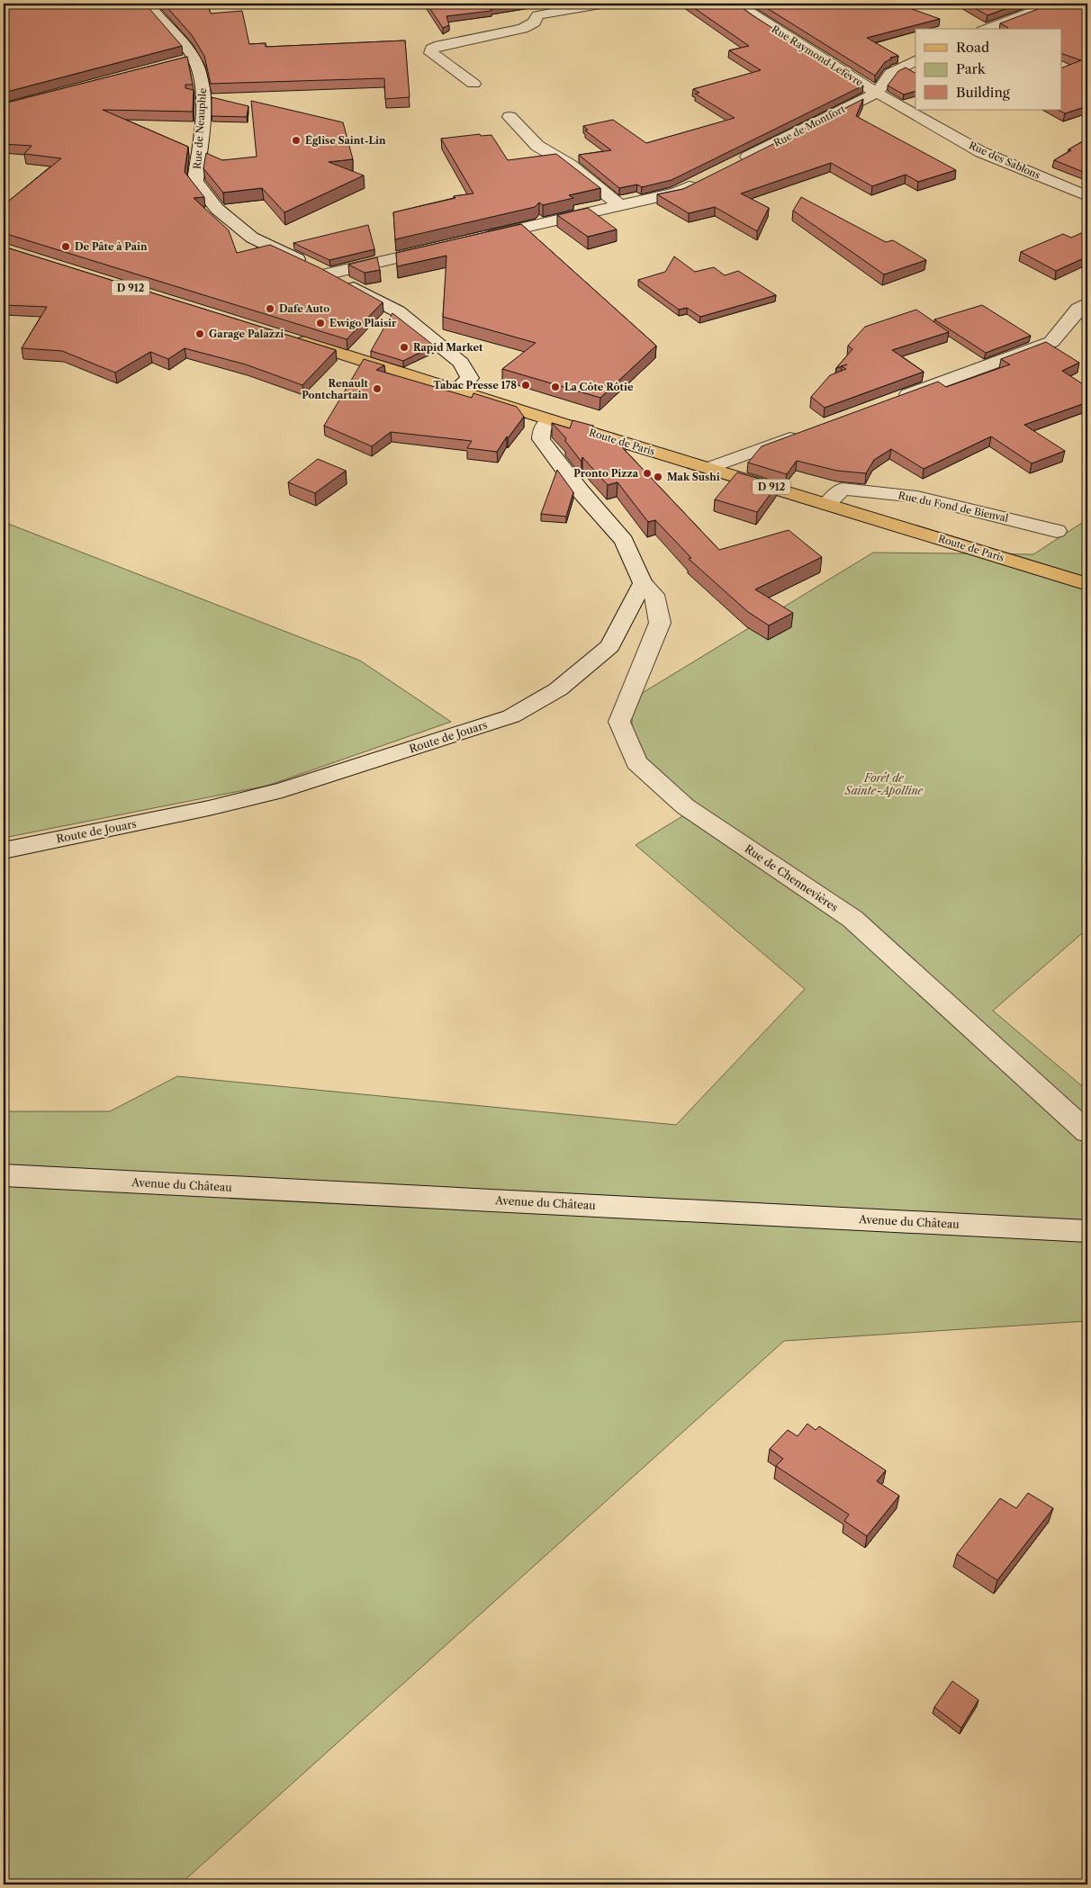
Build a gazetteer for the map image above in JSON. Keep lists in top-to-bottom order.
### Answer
{
  "streets": {
    "main road": ["D 912", "Route de Paris"],
    "street": [
      "Rue Raymond Lefèvre",
      "Rue de Montfort",
      "Rue de Neauphle",
      "Rue des Sablons",
      "Rue du Fond de Bienval",
      "Route de Jouars",
      "Rue de Chennevières",
      "Avenue du Château"
    ]
  },
  "crossings": [
    ["Rue Raymond Lefèvre", "Rue de Montfort"],
    ["Rue Raymond Lefèvre", "Rue des Sablons"],
    ["Rue de Montfort", "Rue des Sablons"],
    ["Rue de Neauphle", "Route de Paris"],
    ["Route de Paris", "Rue du Fond de Bienval"],
    ["Route de Jouars", "Rue de Chennevières"]
  ],
  "parks": ["Forêt de Sainte-Apolline"],
  "places": [
    "Église Saint-Lin",
    "De Pâte à Pain",
    "Dafe Auto",
    "Ewigo Plaisir",
    "Garage Palazzi",
    "Rapid Market",
    "Tabac Presse 178",
    "La Côte Rôtie",
    "Renault Pontchartain",
    "Pronto Pizza",
    "Mak Sushi"
  ],
  "legend": ["Road", "Park", "Building"]
}
